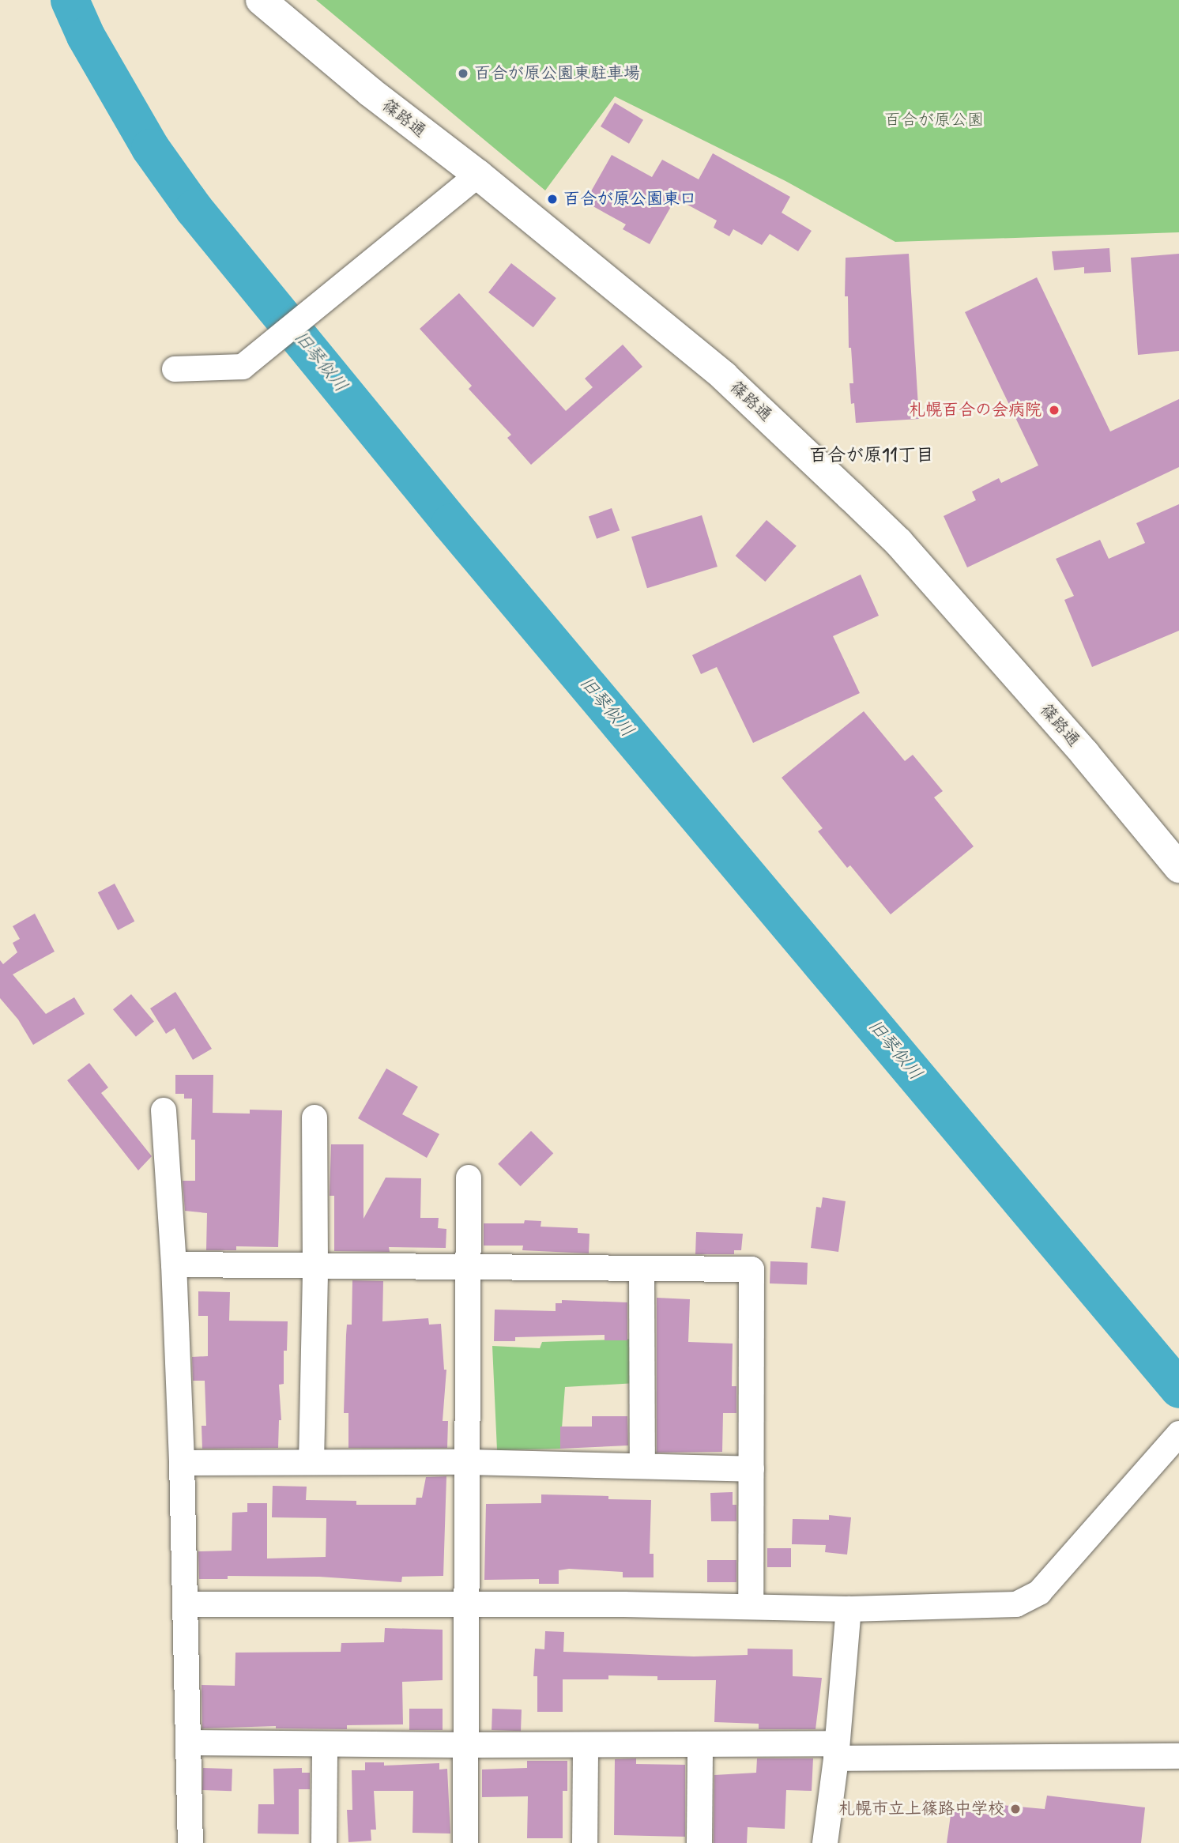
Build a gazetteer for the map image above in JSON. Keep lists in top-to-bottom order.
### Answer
{
  "streets": {
    "street": ["篠路通"]
  },
  "districts": ["百合が原11丁目"],
  "water": ["旧琴似川"],
  "parks": ["百合が原公園"],
  "places": [
    "百合が原公園東駐車場",
    "百合が原公園東口",
    "札幌百合の会病院",
    "札幌市立上篠路中学校"
  ]
}
